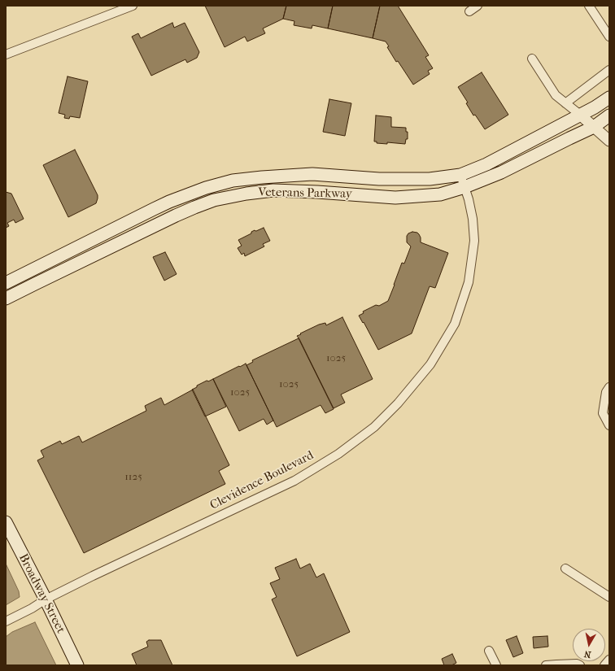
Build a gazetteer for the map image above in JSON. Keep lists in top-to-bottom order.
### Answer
{
  "streets": {
    "main road": ["Veterans Parkway", "Broadway Street"],
    "street": ["Clevidence Boulevard"]
  },
  "crossings": [
    ["Veterans Parkway", "Clevidence Boulevard"],
    ["Clevidence Boulevard", "Broadway Street"]
  ],
  "house_numbers": [
    "1025",
    "1025",
    "1025",
    "1125"
  ],
  "north": "bottom"
}
